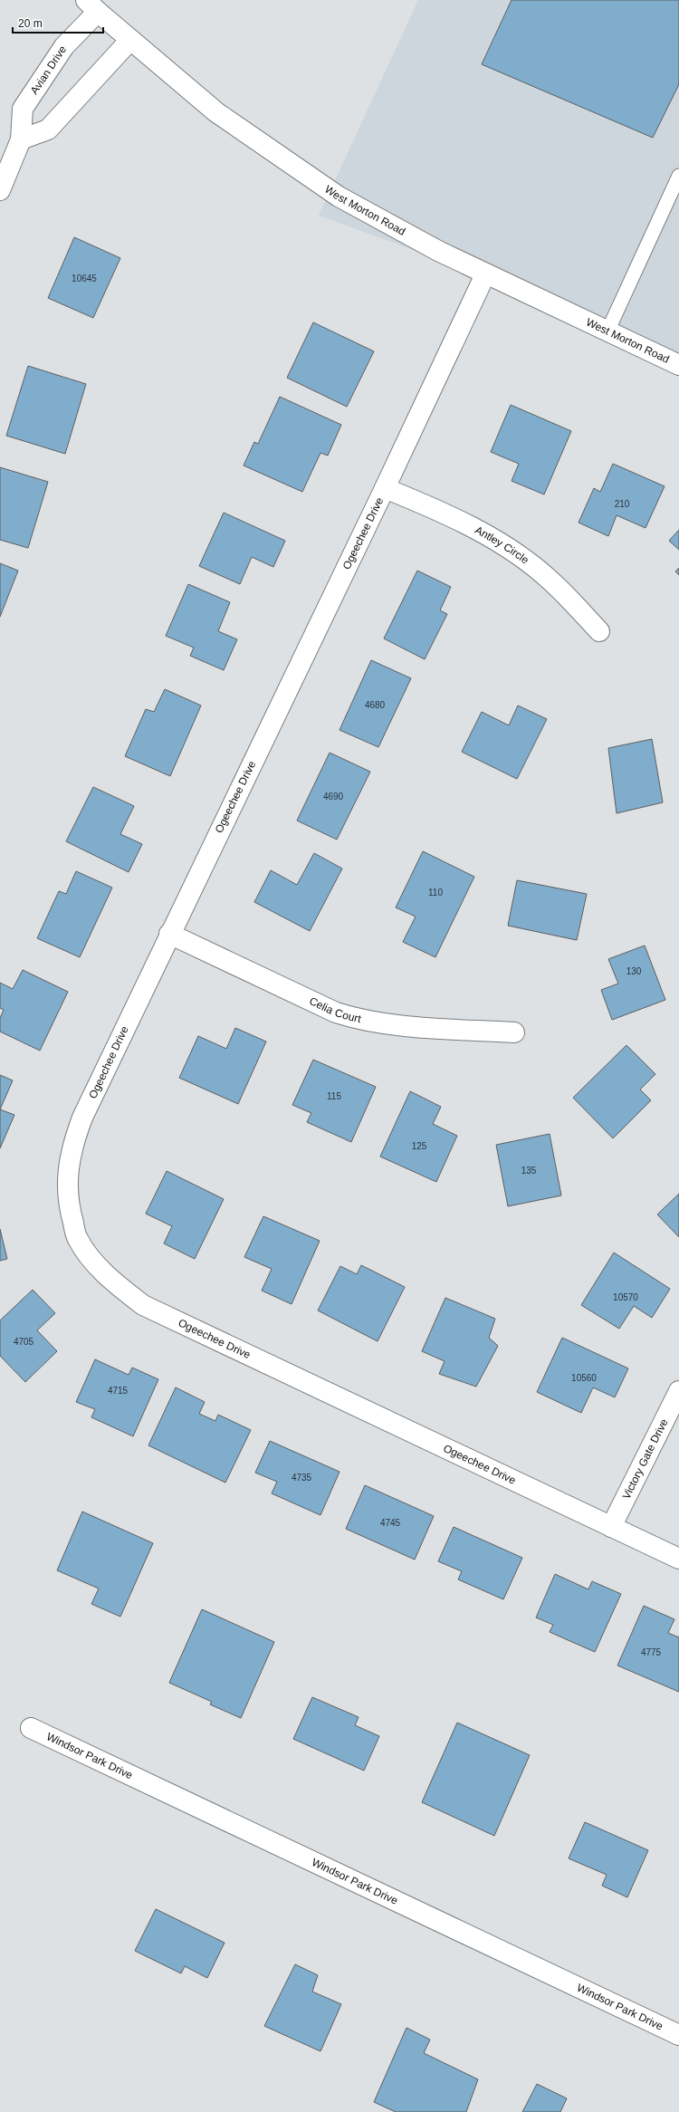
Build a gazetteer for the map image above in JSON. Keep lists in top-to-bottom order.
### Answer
{
  "streets": {
    "street": [
      "Avian Drive",
      "West Morton Road",
      "Ogeechee Drive",
      "Antley Circle",
      "Celia Court",
      "Victory Gate Drive",
      "Windsor Park Drive"
    ]
  },
  "crossings": [
    ["Avian Drive", "West Morton Road"],
    ["West Morton Road", "Ogeechee Drive"],
    ["Ogeechee Drive", "Antley Circle"],
    ["Ogeechee Drive", "Celia Court"],
    ["Ogeechee Drive", "Victory Gate Drive"]
  ],
  "house_numbers": [
    "10645",
    "210",
    "4680",
    "4690",
    "110",
    "130",
    "115",
    "125",
    "135",
    "10570",
    "4705",
    "10560",
    "4715",
    "4735",
    "4745",
    "4775"
  ],
  "scale_bar": "20 m"
}
